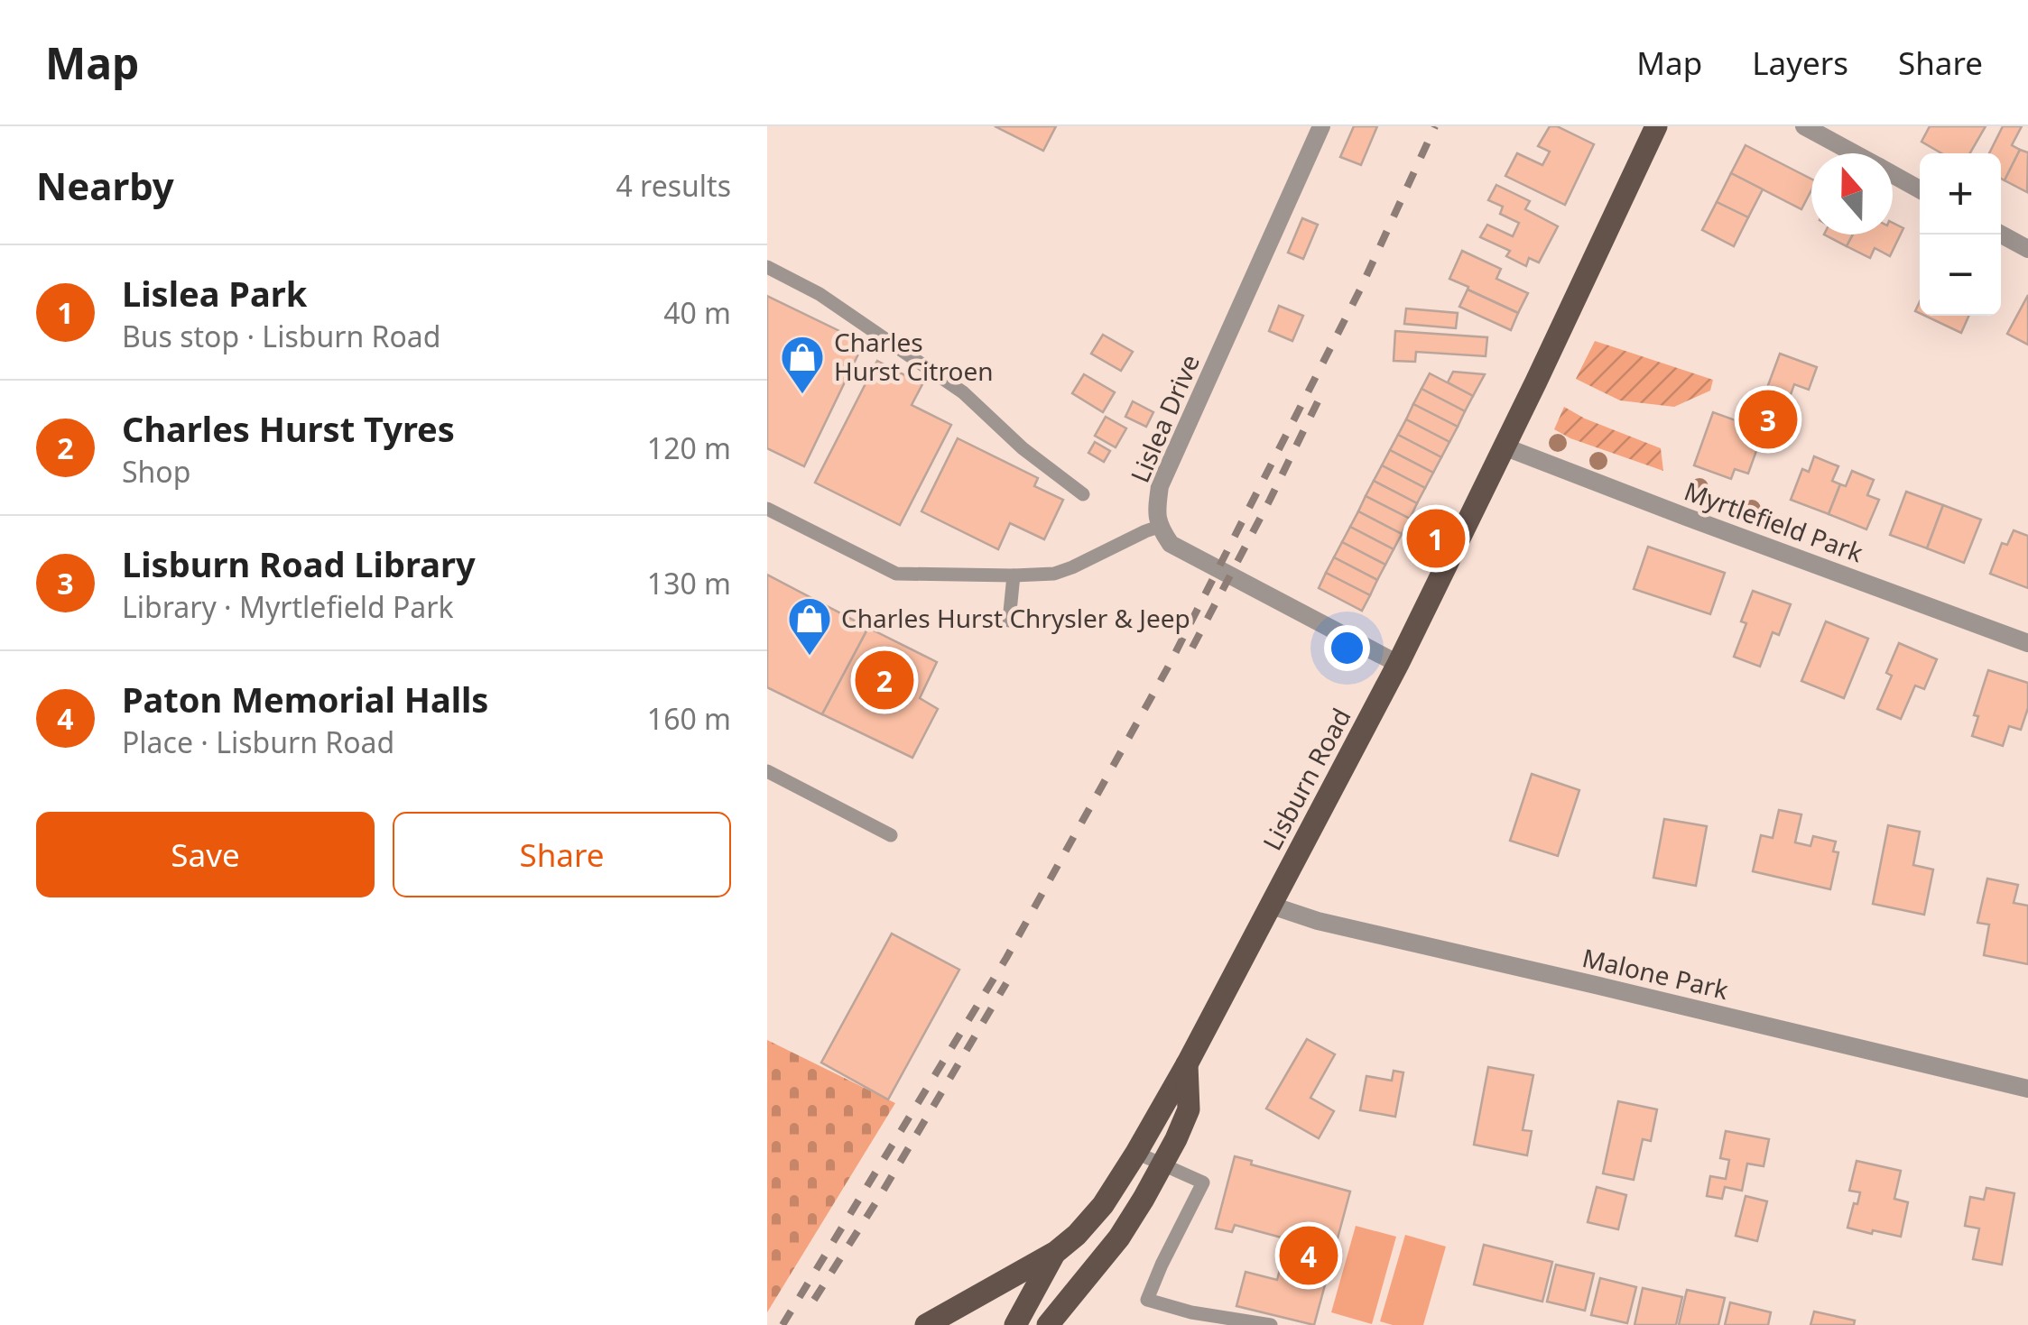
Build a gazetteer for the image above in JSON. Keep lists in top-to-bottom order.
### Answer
{
  "streets": {
    "main road": ["Lisburn Road"],
    "street": ["Lislea Drive", "Myrtlefield Park", "Malone Park"]
  },
  "crossings": [
    ["Myrtlefield Park", "Lisburn Road"],
    ["Lisburn Road", "Malone Park"]
  ],
  "places": {
    "shop": ["Charles Hurst Citroen", "Charles Hurst Chrysler & Jeep"]
  },
  "north": "top",
  "page": {
    "header": "Map",
    "nav": ["Map", "Layers", "Share"],
    "heading": ["Nearby", "4 results"],
    "map_buttons": ["+", "−"],
    "list": [
      {
        "mark": "1",
        "name": "Lislea Park",
        "note": "Bus stop · Lisburn Road",
        "value": "40 m"
      },
      {
        "mark": "2",
        "name": "Charles Hurst Tyres",
        "note": "Shop",
        "value": "120 m"
      },
      {
        "mark": "3",
        "name": "Lisburn Road Library",
        "note": "Library · Myrtlefield Park",
        "value": "130 m"
      },
      {
        "mark": "4",
        "name": "Paton Memorial Halls",
        "note": "Place · Lisburn Road",
        "value": "160 m"
      }
    ],
    "pins": [
      "3",
      "1",
      "2",
      "4"
    ],
    "buttons": ["Save", "Share"]
  }
}
